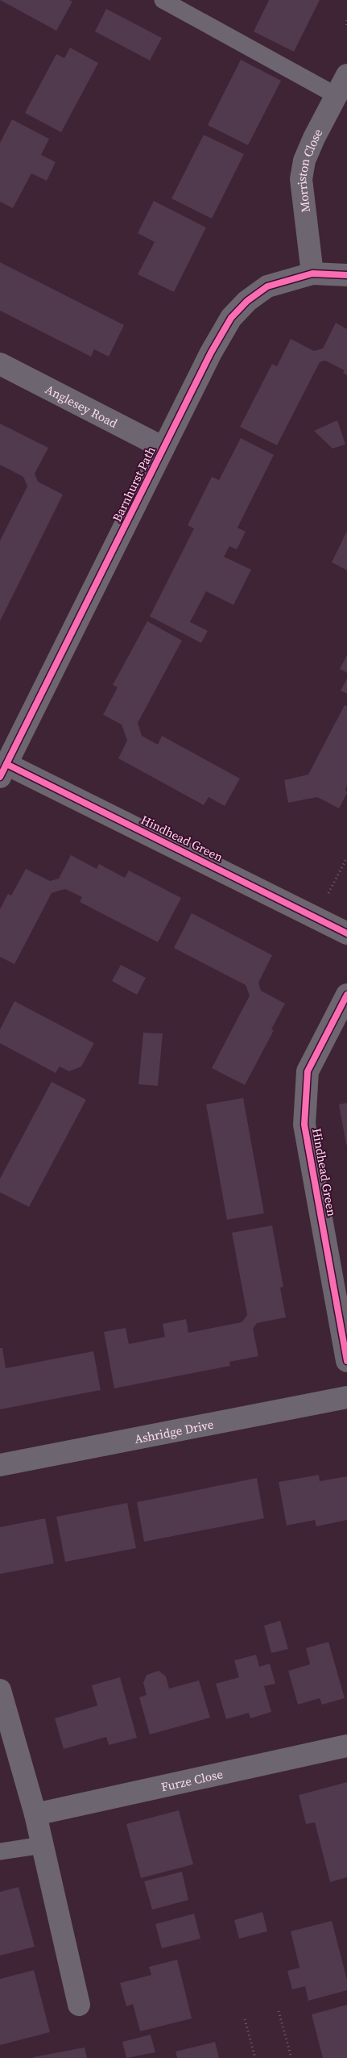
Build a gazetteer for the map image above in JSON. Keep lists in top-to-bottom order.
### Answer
{
  "streets": {
    "street": [
      "Morriston Close",
      "Anglesey Road",
      "Barnhurst Path",
      "Hindhead Green",
      "Ashridge Drive",
      "Furze Close"
    ]
  },
  "crossings": [
    ["Morriston Close", "Barnhurst Path"],
    ["Anglesey Road", "Barnhurst Path"],
    ["Barnhurst Path", "Hindhead Green"]
  ]
}
